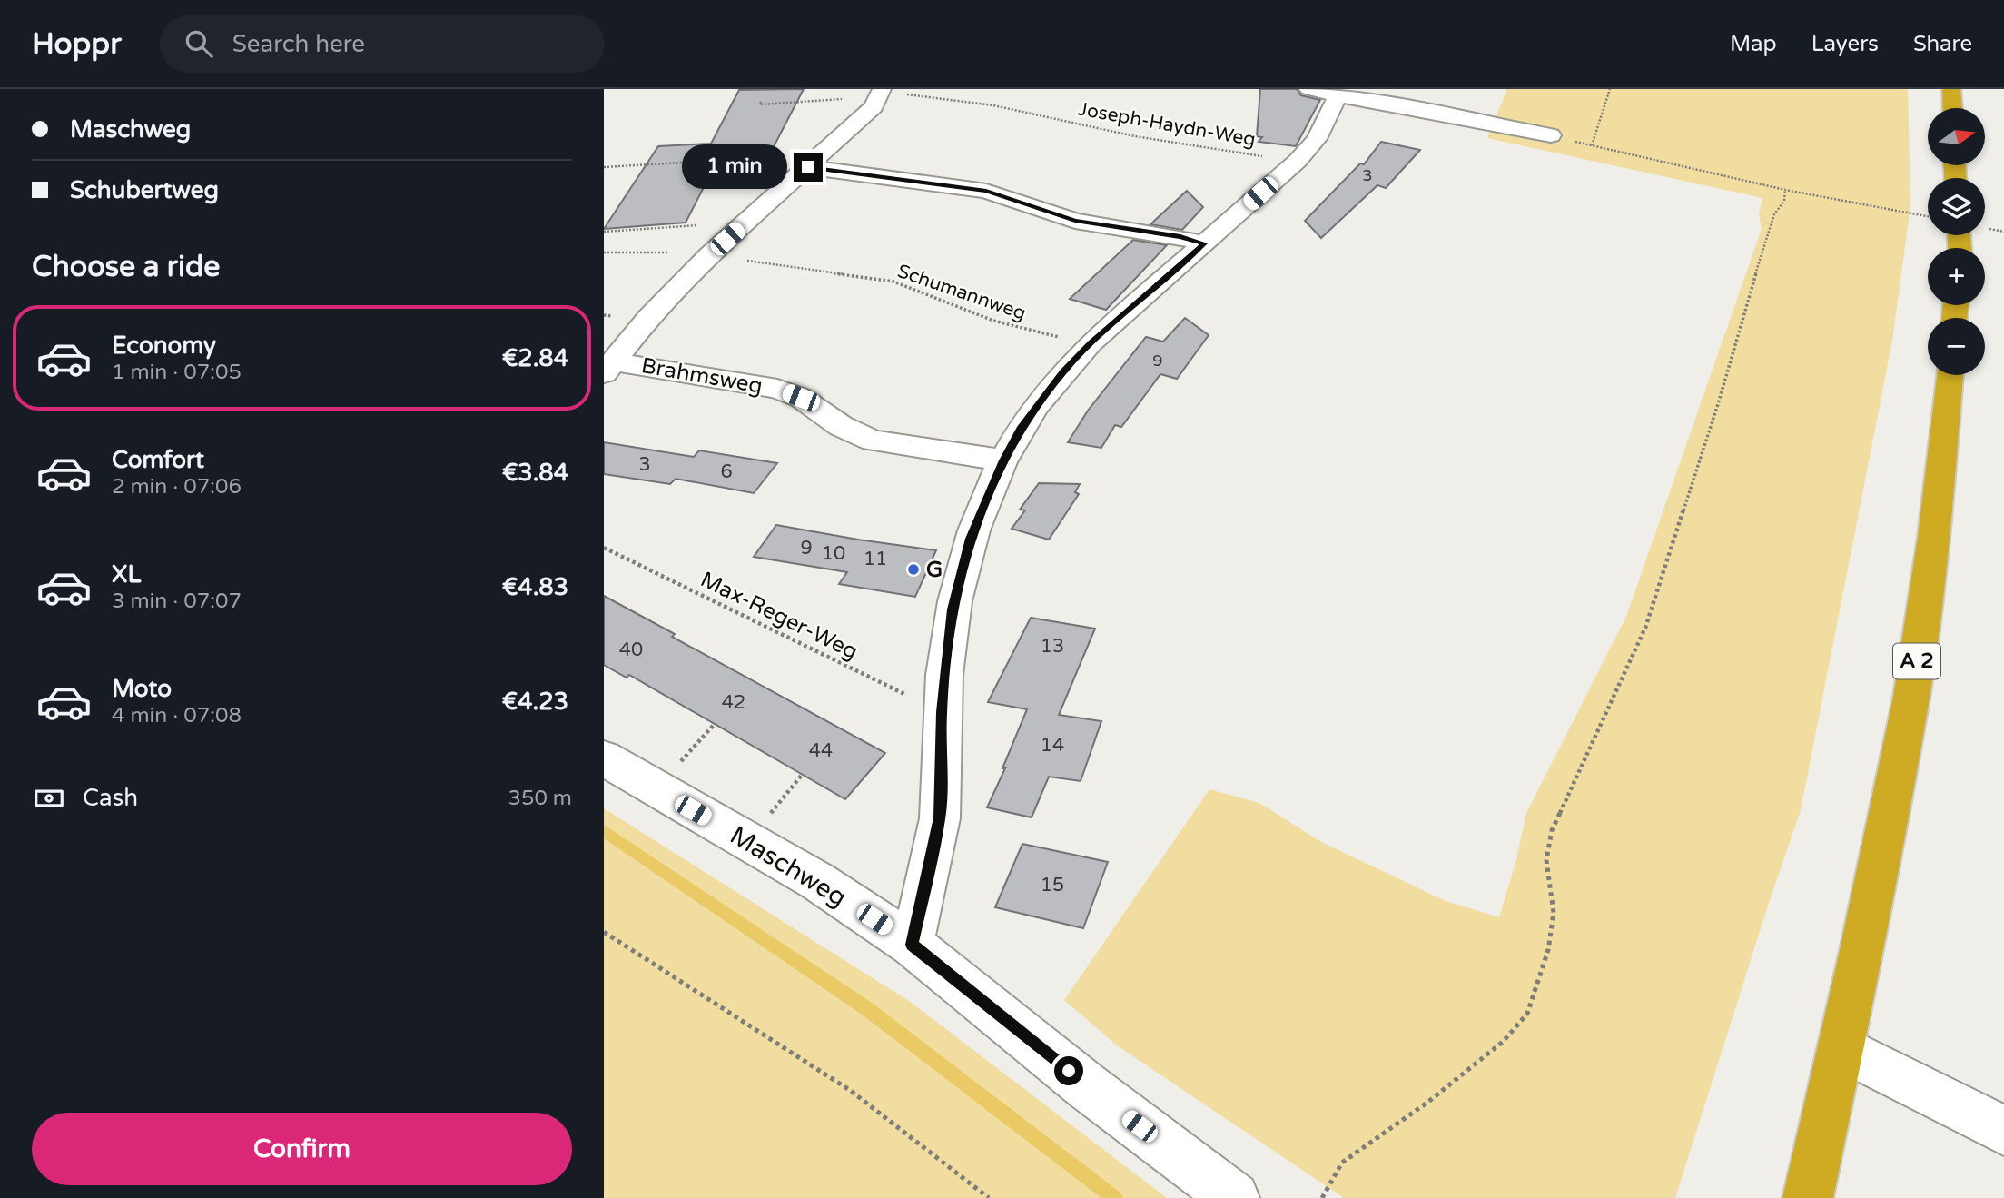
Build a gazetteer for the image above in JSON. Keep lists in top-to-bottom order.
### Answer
{
  "streets": {
    "highway": ["A 2"],
    "street": ["Brahmsweg", "Maschweg"],
    "path": ["Joseph-Haydn-Weg", "Schumannweg", "Max-Reger-Weg"]
  },
  "places": ["G"],
  "house_numbers": [
    "3",
    "9",
    "3",
    "6",
    "9",
    "10",
    "11",
    "13",
    "40",
    "42",
    "14",
    "44",
    "15"
  ],
  "north": "right",
  "page": {
    "header": "Hoppr",
    "search": "Search here",
    "nav": ["Map", "Layers", "Share"],
    "banner": ["Maschweg", "Schubertweg"],
    "map_buttons": ["+", "−"],
    "bubble": "1 min",
    "heading": "Choose a ride",
    "list": [
      {
        "name": "Economy",
        "note": "1 min · 07:05",
        "value": "€2.84"
      },
      {
        "name": "Comfort",
        "note": "2 min · 07:06",
        "value": "€3.84"
      },
      {
        "name": "XL",
        "note": "3 min · 07:07",
        "value": "€4.83"
      },
      {
        "name": "Moto",
        "note": "4 min · 07:08",
        "value": "€4.23"
      }
    ],
    "pay": ["Cash", "350 m"],
    "buttons": "Confirm"
  }
}
